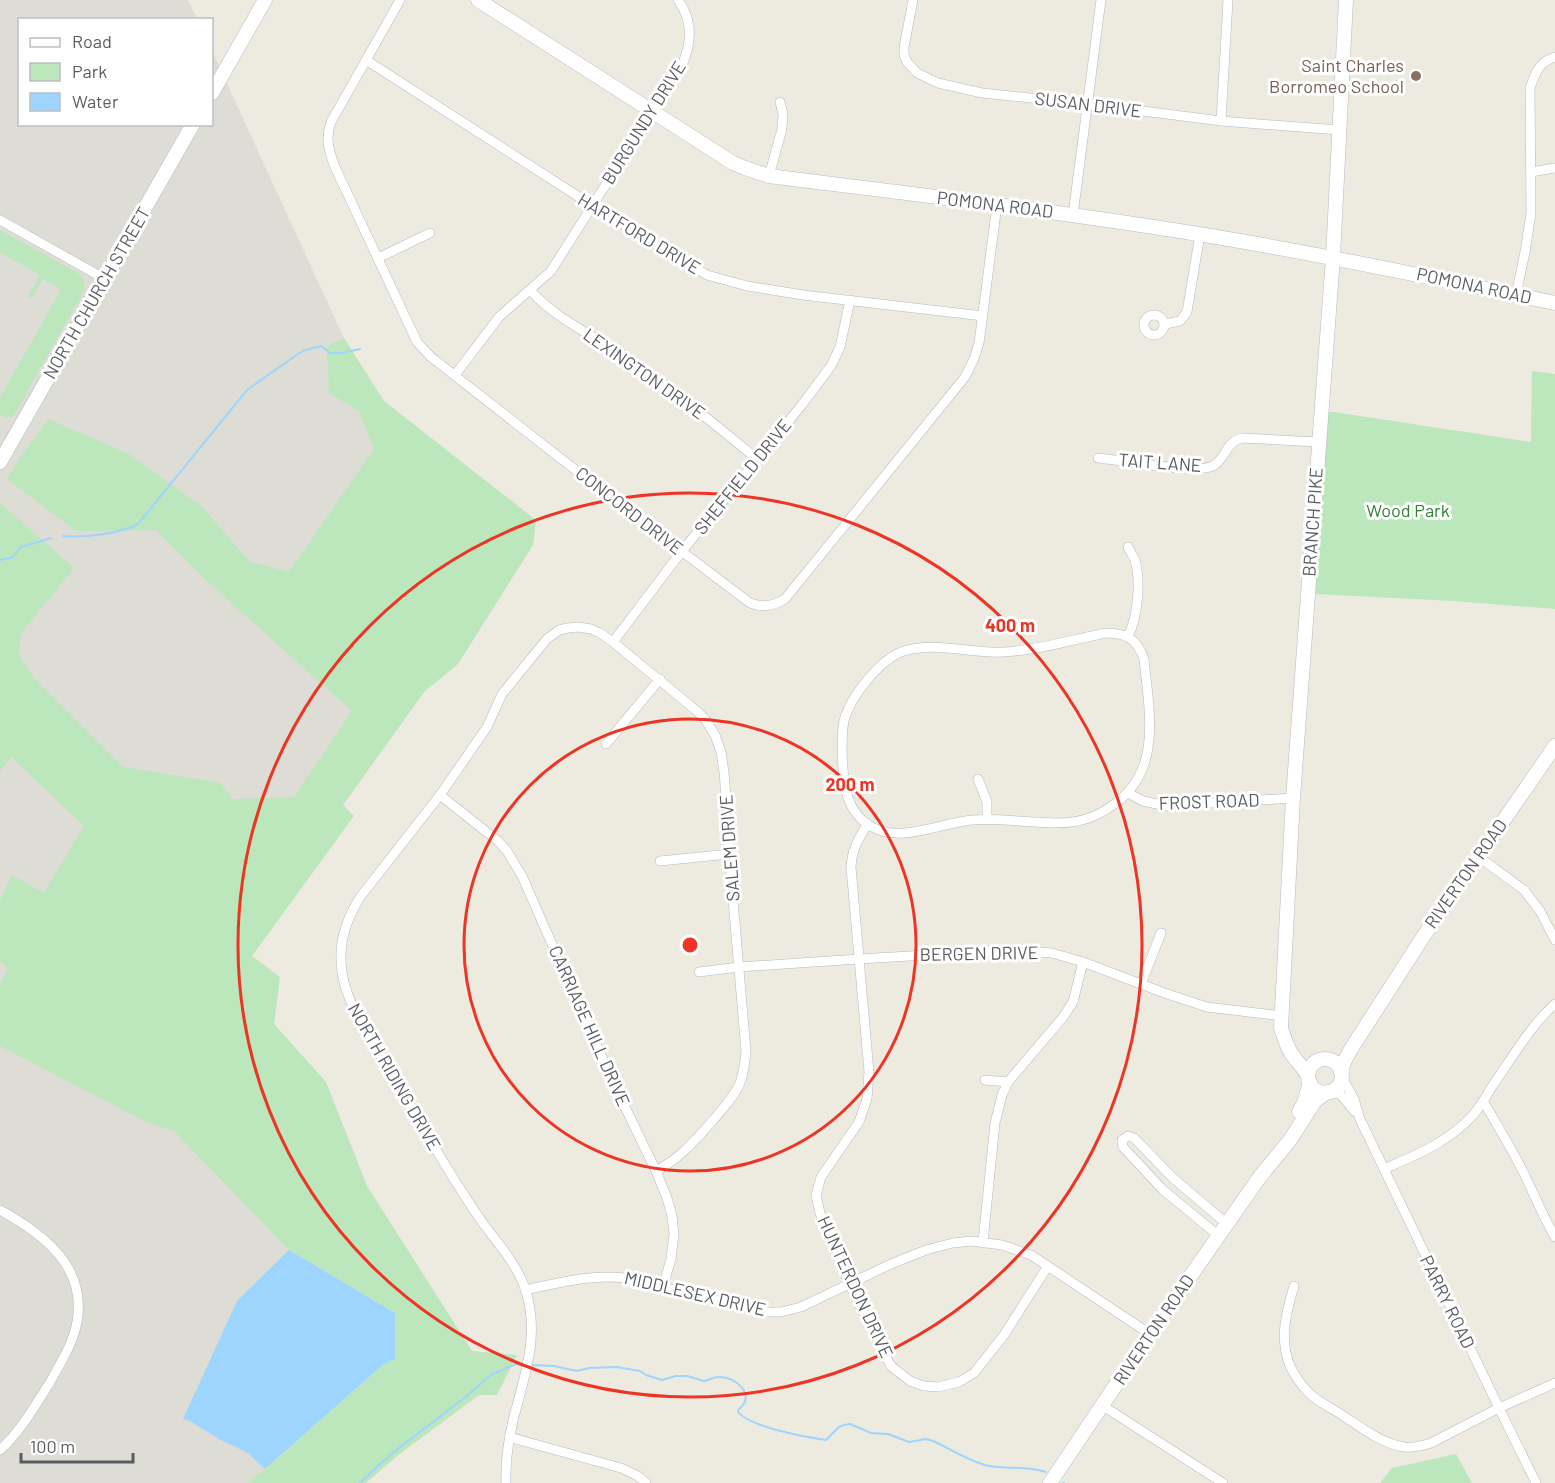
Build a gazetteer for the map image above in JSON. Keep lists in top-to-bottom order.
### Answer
{
  "streets": {
    "street": [
      "SUSAN DRIVE",
      "BURGUNDY DRIVE",
      "POMONA ROAD",
      "HARTFORD DRIVE",
      "NORTH CHURCH STREET",
      "LEXINGTON DRIVE",
      "TAIT LANE",
      "SHEFFIELD DRIVE",
      "CONCORD DRIVE",
      "BRANCH PIKE",
      "FROST ROAD",
      "SALEM DRIVE",
      "RIVERTON ROAD",
      "BERGEN DRIVE",
      "CARRIAGE HILL DRIVE",
      "NORTH RIDING DRIVE",
      "HUNTERDON DRIVE",
      "MIDDLESEX DRIVE",
      "PARRY ROAD"
    ]
  },
  "crossings": [
    ["SUSAN DRIVE", "BRANCH PIKE"],
    ["BURGUNDY DRIVE", "POMONA ROAD"],
    ["BURGUNDY DRIVE", "HARTFORD DRIVE"],
    ["BURGUNDY DRIVE", "LEXINGTON DRIVE"],
    ["BURGUNDY DRIVE", "CONCORD DRIVE"],
    ["POMONA ROAD", "CONCORD DRIVE"],
    ["POMONA ROAD", "BRANCH PIKE"],
    ["HARTFORD DRIVE", "SHEFFIELD DRIVE"],
    ["HARTFORD DRIVE", "CONCORD DRIVE"],
    ["LEXINGTON DRIVE", "SHEFFIELD DRIVE"],
    ["TAIT LANE", "BRANCH PIKE"],
    ["SHEFFIELD DRIVE", "CONCORD DRIVE"],
    ["SHEFFIELD DRIVE", "SALEM DRIVE"],
    ["BRANCH PIKE", "FROST ROAD"],
    ["BRANCH PIKE", "RIVERTON ROAD"],
    ["BRANCH PIKE", "BERGEN DRIVE"],
    ["BRANCH PIKE", "PARRY ROAD"],
    ["SALEM DRIVE", "BERGEN DRIVE"],
    ["SALEM DRIVE", "CARRIAGE HILL DRIVE"],
    ["SALEM DRIVE", "NORTH RIDING DRIVE"],
    ["RIVERTON ROAD", "MIDDLESEX DRIVE"],
    ["RIVERTON ROAD", "PARRY ROAD"],
    ["BERGEN DRIVE", "HUNTERDON DRIVE"],
    ["CARRIAGE HILL DRIVE", "NORTH RIDING DRIVE"],
    ["CARRIAGE HILL DRIVE", "MIDDLESEX DRIVE"],
    ["NORTH RIDING DRIVE", "MIDDLESEX DRIVE"],
    ["HUNTERDON DRIVE", "MIDDLESEX DRIVE"]
  ],
  "parks": ["Wood Park"],
  "places": ["Saint Charles Borromeo School"],
  "legend": ["Road", "Park", "Water"],
  "scale_bar": "100 m",
  "rings": ["400 m", "200 m"]
}
